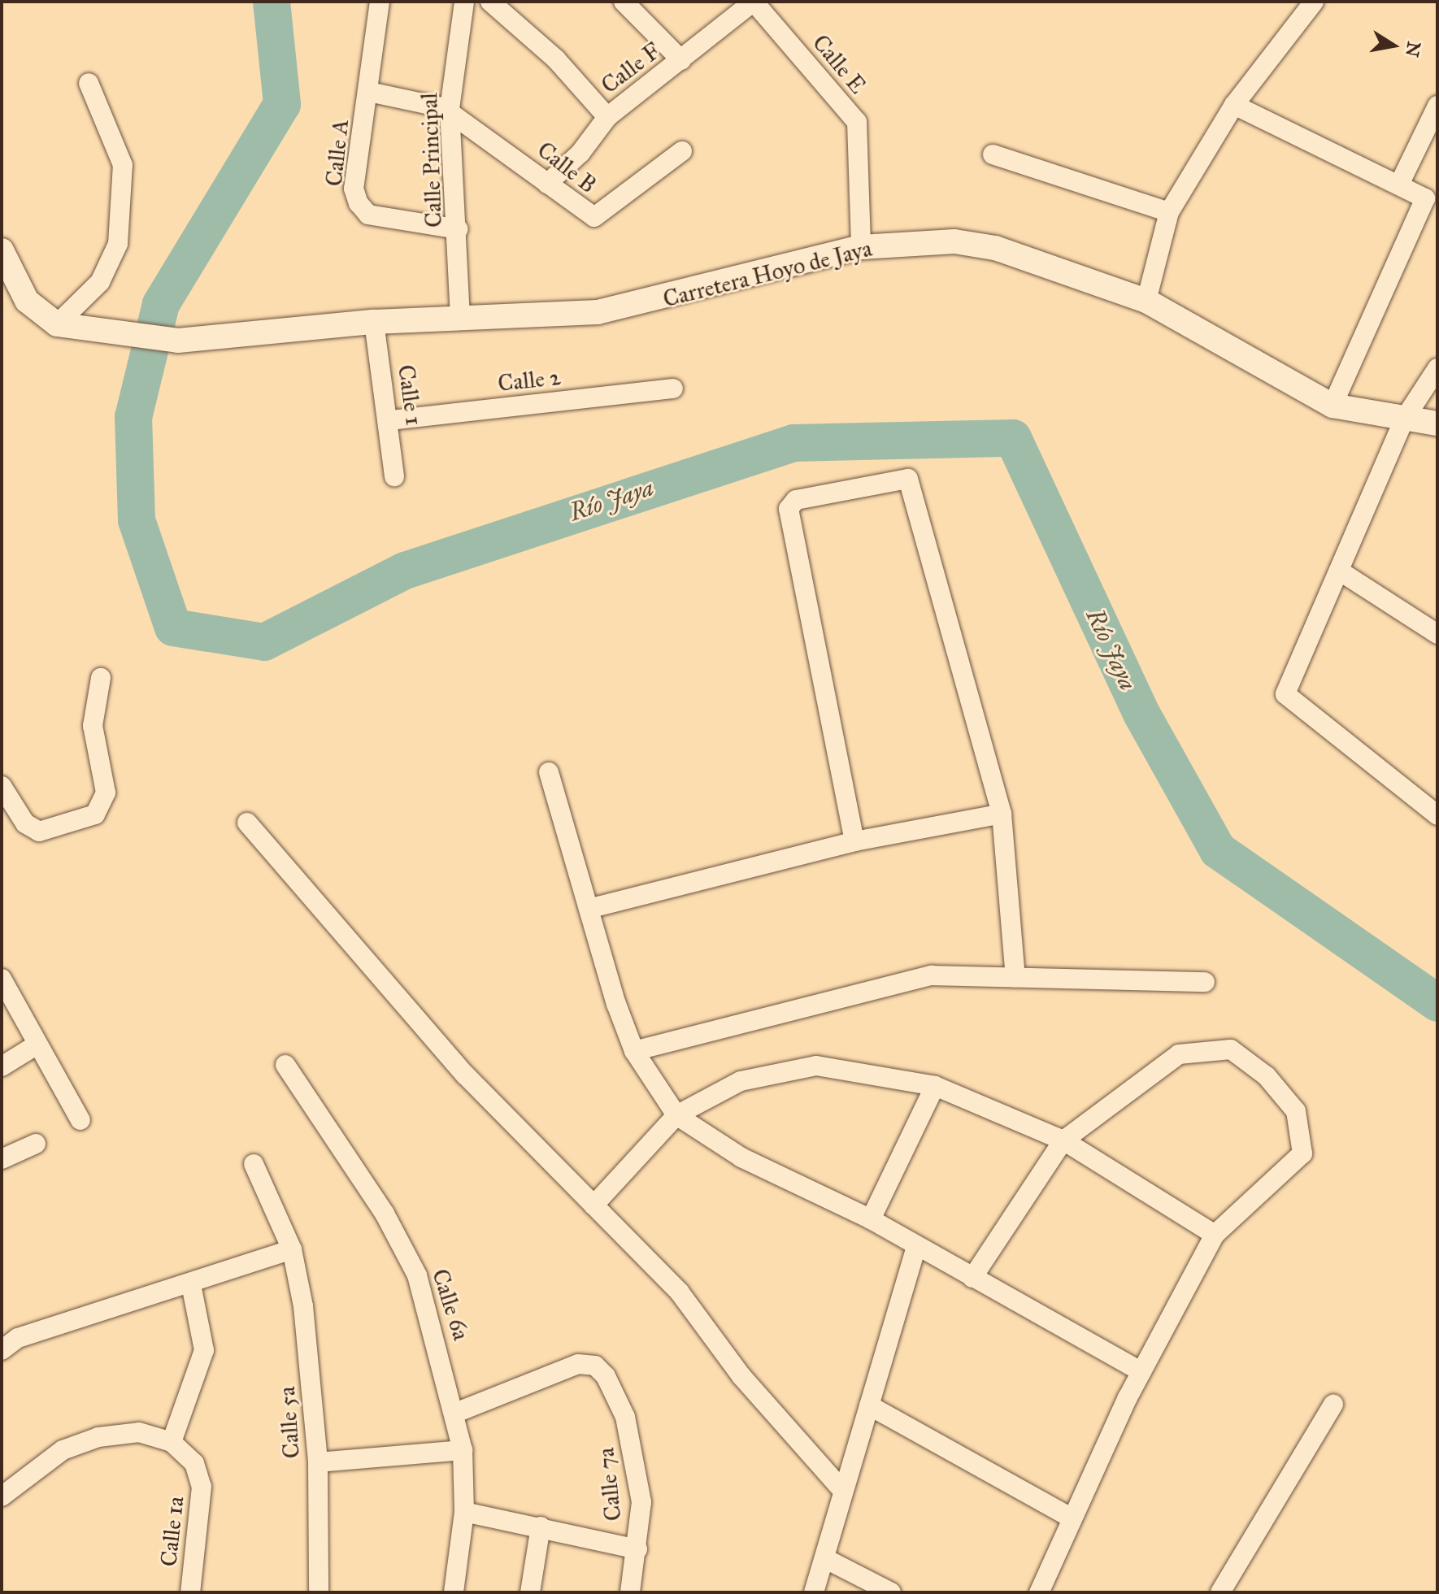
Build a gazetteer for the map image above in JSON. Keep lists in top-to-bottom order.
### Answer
{
  "streets": {
    "street": [
      "Calle E",
      "Calle F",
      "Calle A",
      "Calle Principal",
      "Calle B",
      "Carretera Hoyo de Jaya",
      "Calle 2",
      "Calle 1",
      "Calle 6a",
      "Calle 5a",
      "Calle 7a",
      "Calle 1a"
    ]
  },
  "crossings": [
    ["Calle E", "Calle F"],
    ["Calle E", "Carretera Hoyo de Jaya"],
    ["Calle F", "Calle B"],
    ["Calle A", "Calle Principal"],
    ["Calle A", "Calle B"],
    ["Calle Principal", "Calle B"],
    ["Calle Principal", "Carretera Hoyo de Jaya"],
    ["Carretera Hoyo de Jaya", "Calle 1"],
    ["Calle 2", "Calle 1"],
    ["Calle 6a", "Calle 7a"]
  ],
  "water": ["Río Jaya"],
  "north": "right"
}
